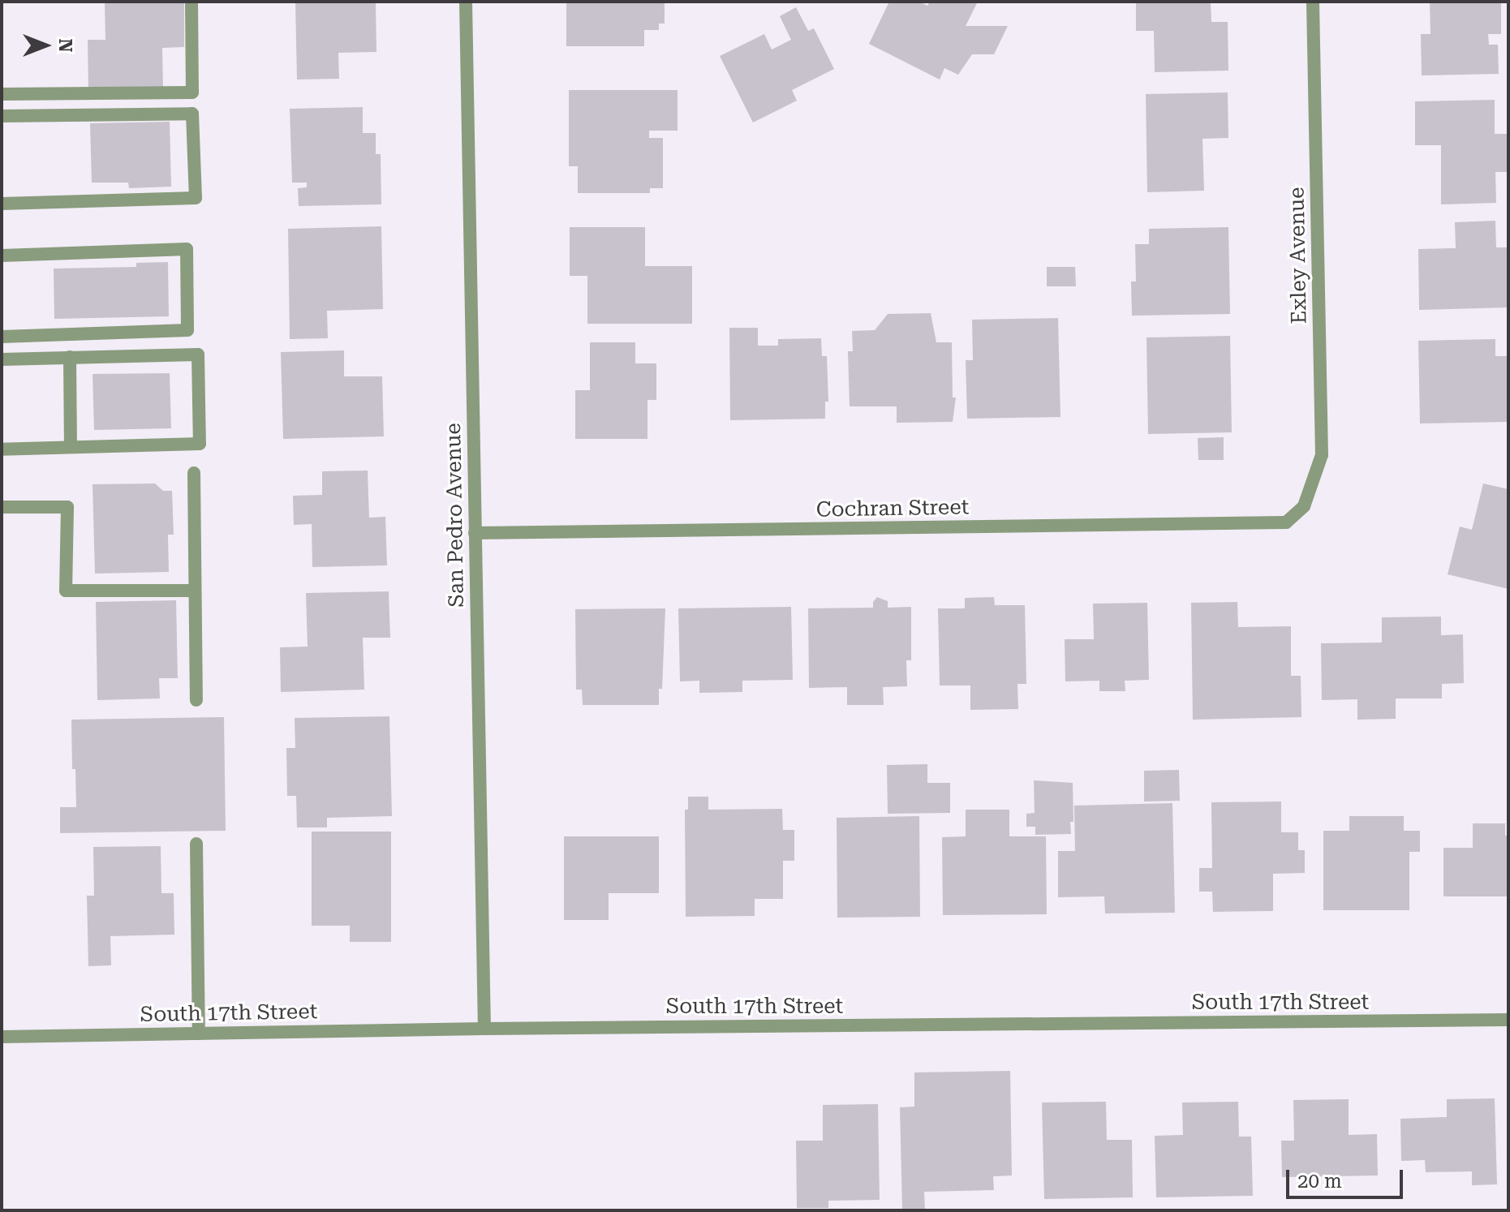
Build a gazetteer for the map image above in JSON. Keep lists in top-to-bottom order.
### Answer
{
  "streets": {
    "street": [
      "Exley Avenue",
      "Cochran Street",
      "San Pedro Avenue",
      "South 17th Street"
    ]
  },
  "crossings": [
    ["Exley Avenue", "Cochran Street"],
    ["Cochran Street", "San Pedro Avenue"],
    ["San Pedro Avenue", "South 17th Street"]
  ],
  "scale_bar": "20 m",
  "north": "right"
}
